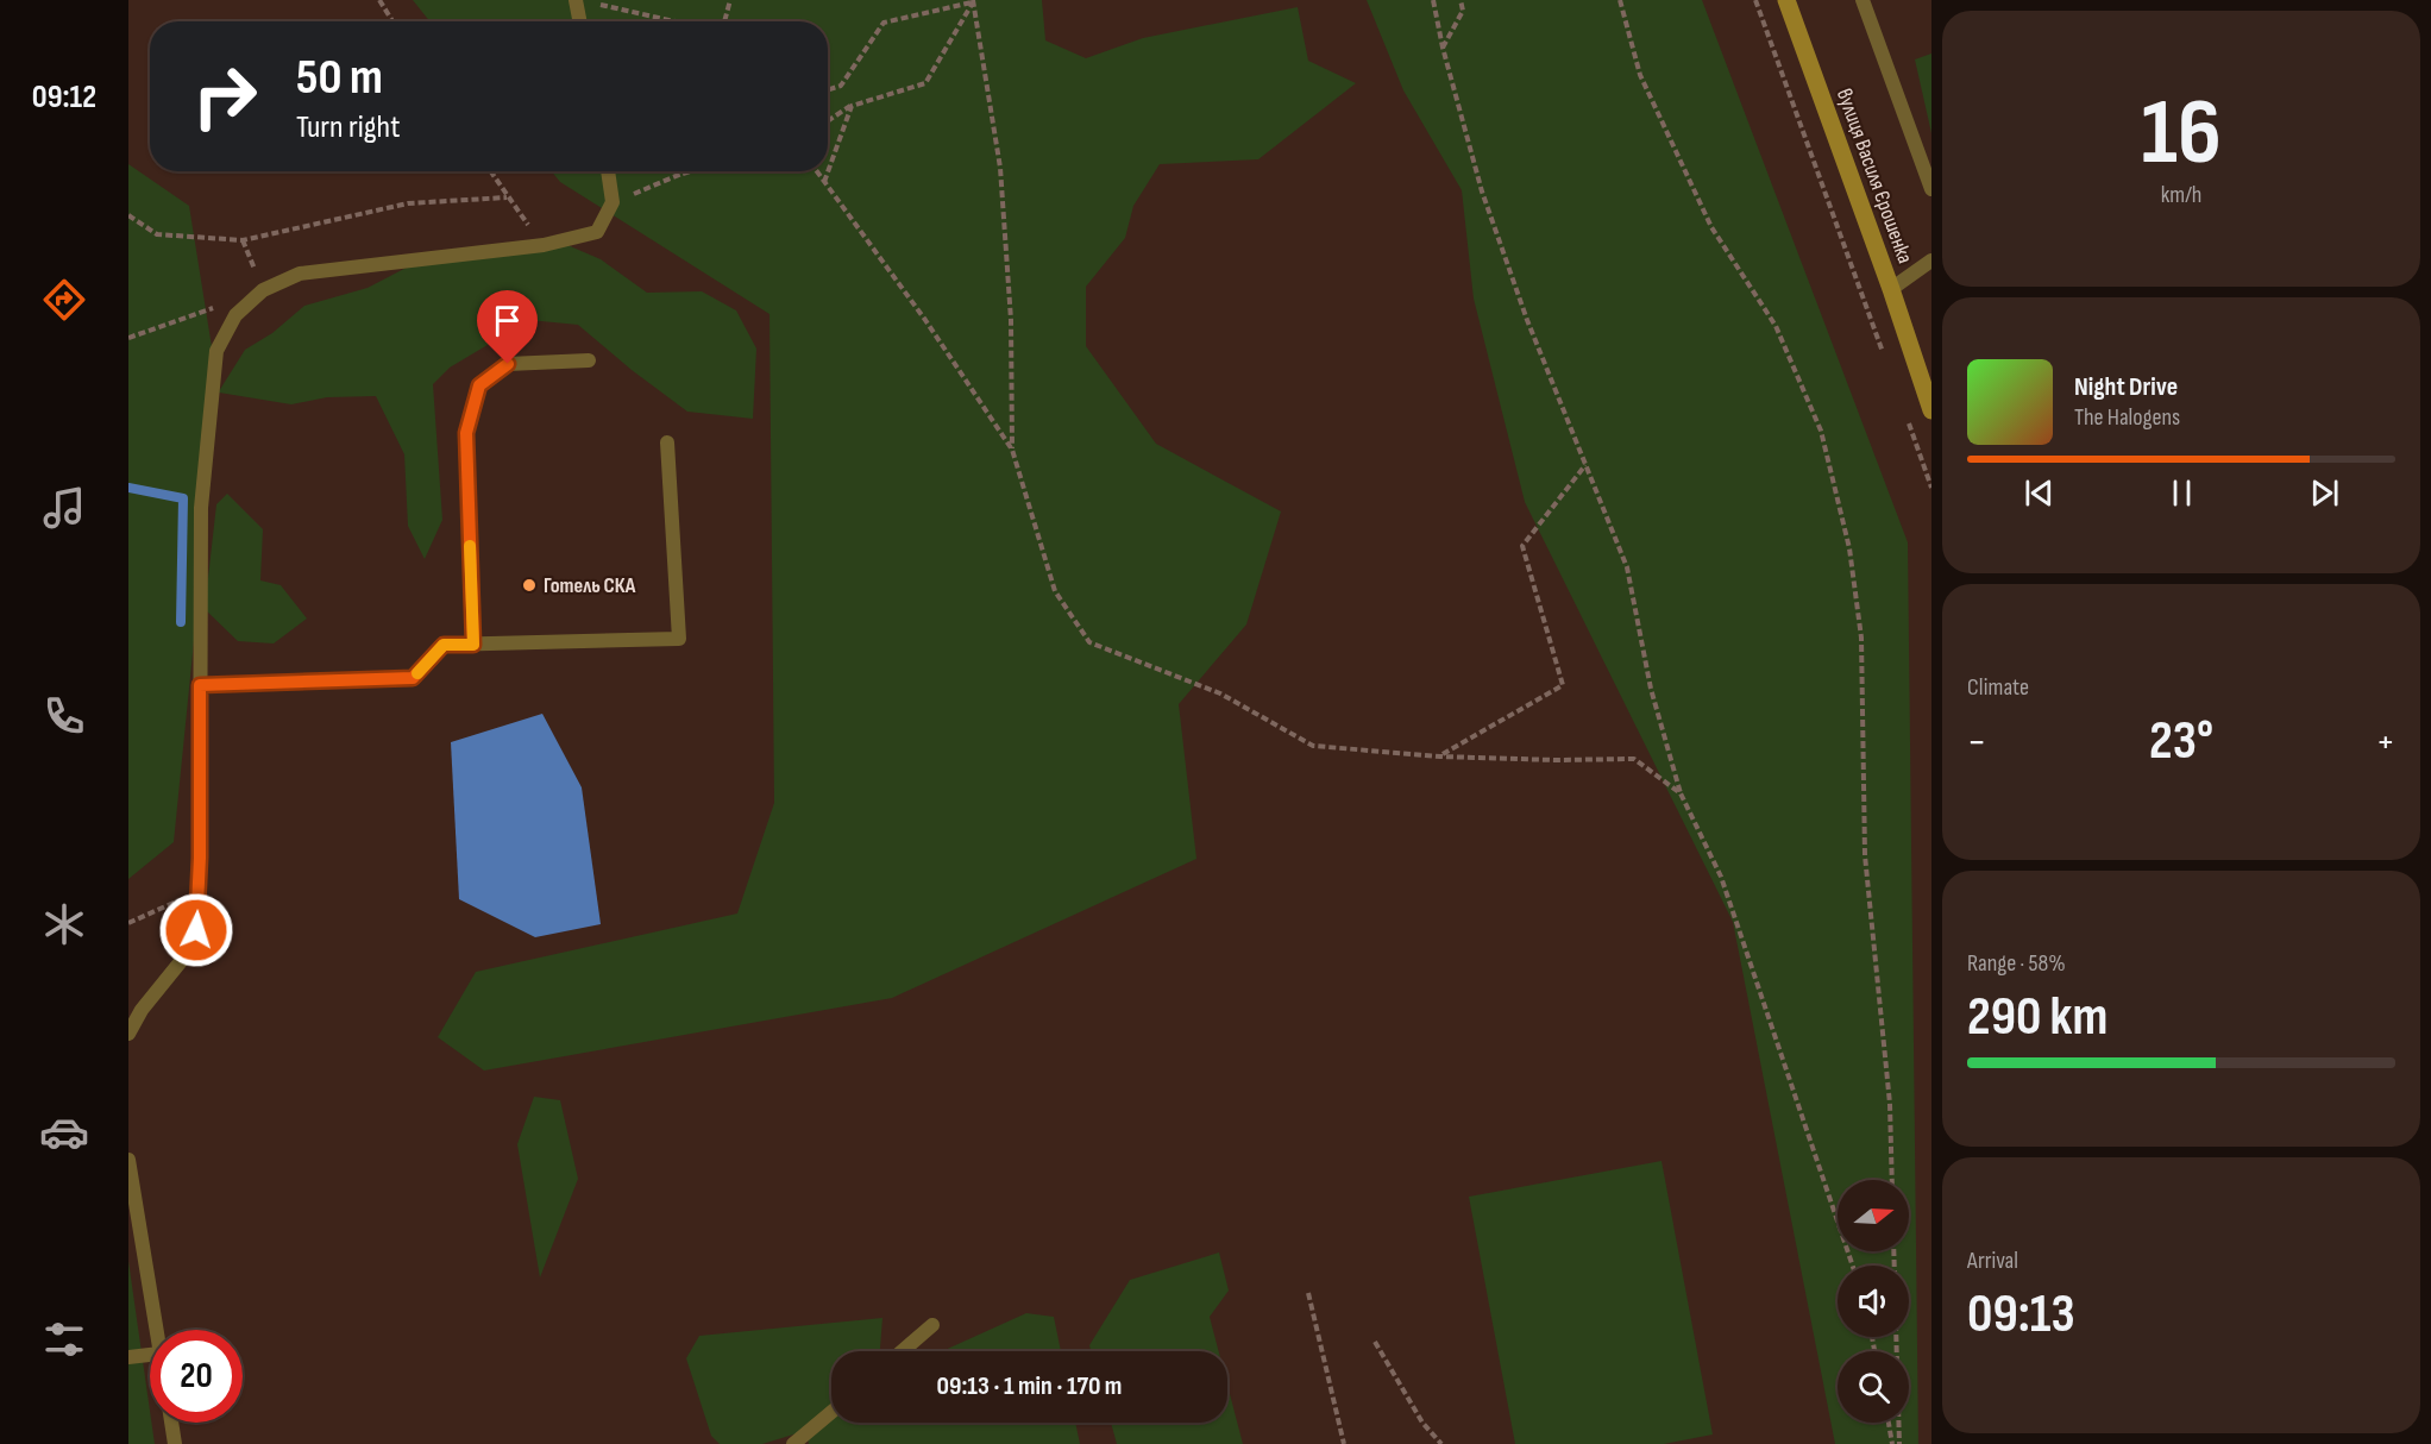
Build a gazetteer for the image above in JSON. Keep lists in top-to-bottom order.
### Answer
{
  "streets": {
    "main road": ["вулиця Василя Єрошенка"]
  },
  "places": ["Готель СКА"],
  "north": "right",
  "page": {
    "tabs": "09:12",
    "tile": [
      ["16", "km/h"],
      "Climate",
      ["Range · 58%", "290 km"],
      ["Arrival", "09:13"]
    ],
    "turn": ["50 m", "Turn right"],
    "song": ["Night Drive", "The Halogens"],
    "heat": ["−", "23°", "+"],
    "limit": "20",
    "trip": "09:13 · 1 min · 170 m"
  }
}
